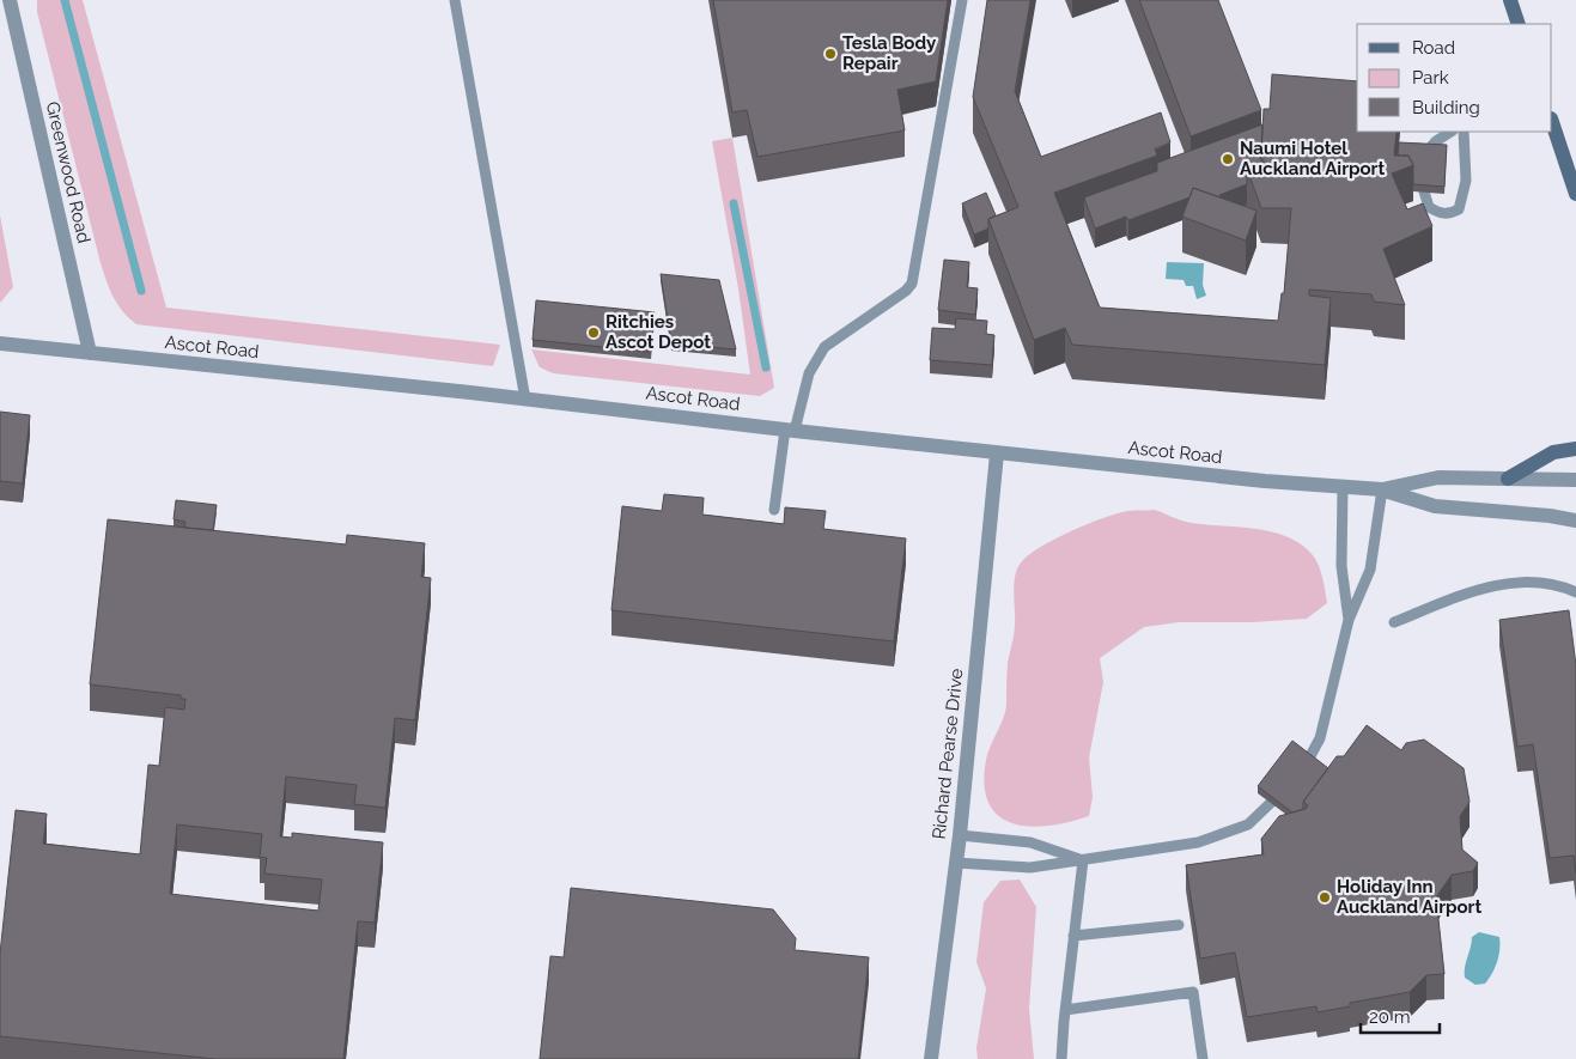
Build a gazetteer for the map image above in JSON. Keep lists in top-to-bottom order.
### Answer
{
  "streets": {
    "street": ["Greenwood Road", "Ascot Road", "Richard Pearse Drive"]
  },
  "crossings": [
    ["Greenwood Road", "Ascot Road"],
    ["Ascot Road", "Richard Pearse Drive"]
  ],
  "places": [
    "Tesla Body Repair",
    "Naumi Hotel Auckland Airport",
    "Ritchies Ascot Depot",
    "Holiday Inn Auckland Airport"
  ],
  "legend": ["Road", "Park", "Building"],
  "scale_bar": "20 m"
}
